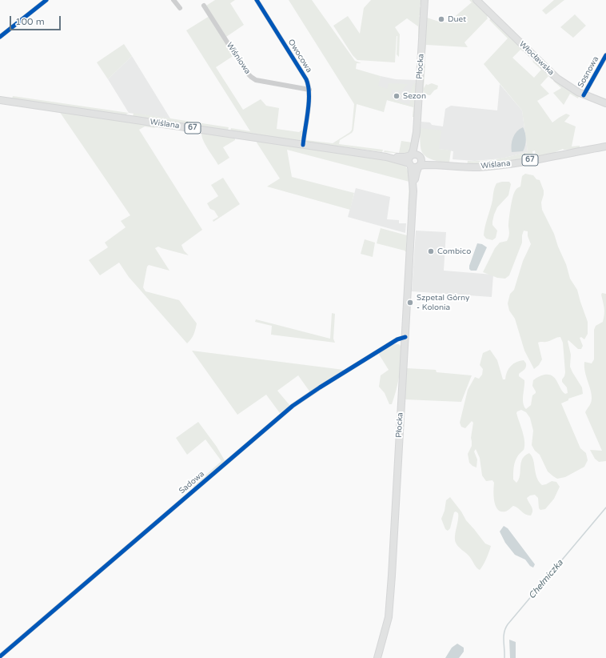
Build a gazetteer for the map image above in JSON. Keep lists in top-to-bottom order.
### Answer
{
  "streets": {
    "main road": [
      "Włocławska",
      "Płocka",
      "Wiślana",
      "67"
    ],
    "street": [
      "Owocowa",
      "Wiśniowa",
      "Sosnowa",
      "Sadowa"
    ]
  },
  "crossings": [
    ["Owocowa", "Wiśniowa"],
    ["Owocowa", "Wiślana"],
    ["Włocławska", "Sosnowa"],
    ["Płocka", "Wiślana"],
    ["Płocka", "67"],
    ["Płocka", "Sadowa"],
    ["Wiślana", "67"]
  ],
  "water": ["Chełmiczka"],
  "places": [
    "Duet",
    "Sezon",
    "Combico",
    "Szpetal Górny - Kolonia"
  ],
  "scale_bar": "100 m"
}
